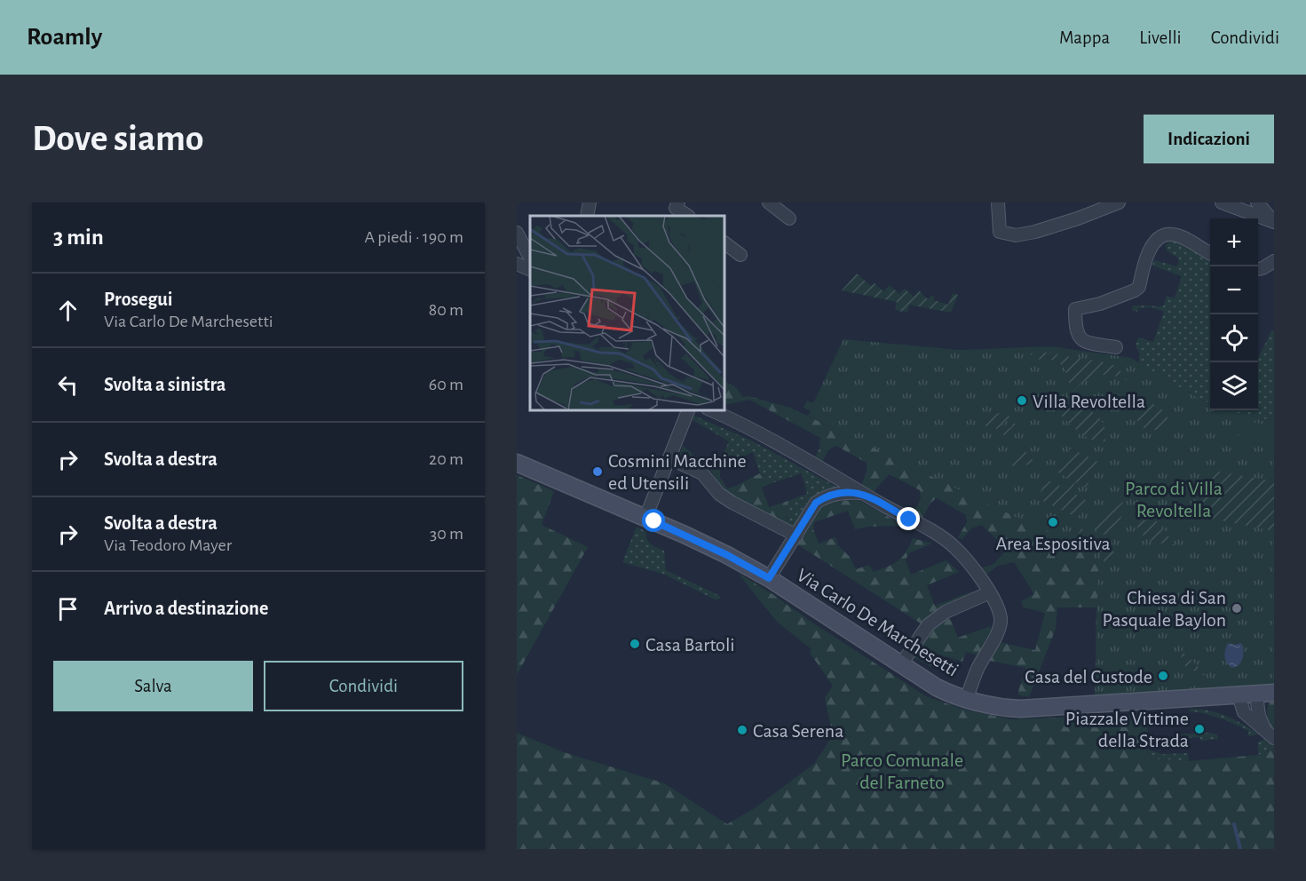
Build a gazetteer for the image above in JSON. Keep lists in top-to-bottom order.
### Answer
{
  "streets": {
    "main road": ["Via Carlo De Marchesetti"]
  },
  "parks": ["Parco di Villa Revoltella", "Parco Comunale del Farneto"],
  "places": [
    "Villa Revoltella",
    "Cosmini Macchine ed Utensili",
    "Area Espositiva",
    "Chiesa di San Pasquale Baylon",
    "Casa Bartoli",
    "Casa del Custode",
    "Piazzale Vittime della Strada",
    "Casa Serena"
  ],
  "page": {
    "header": "Roamly",
    "nav": ["Mappa", "Livelli", "Condividi"],
    "buttons": [
      "Indicazioni",
      ["Salva", "Condividi"]
    ],
    "title": "Dove siamo",
    "heading": ["3 min", "A piedi · 190 m"],
    "map_buttons": ["+", "−"],
    "list": [
      ["Prosegui", "Via Carlo De Marchesetti", "80 m"],
      ["Svolta a sinistra", "60 m"],
      ["Svolta a destra", "20 m"],
      ["Svolta a destra", "Via Teodoro Mayer", "30 m"],
      "Arrivo a destinazione"
    ]
  }
}
